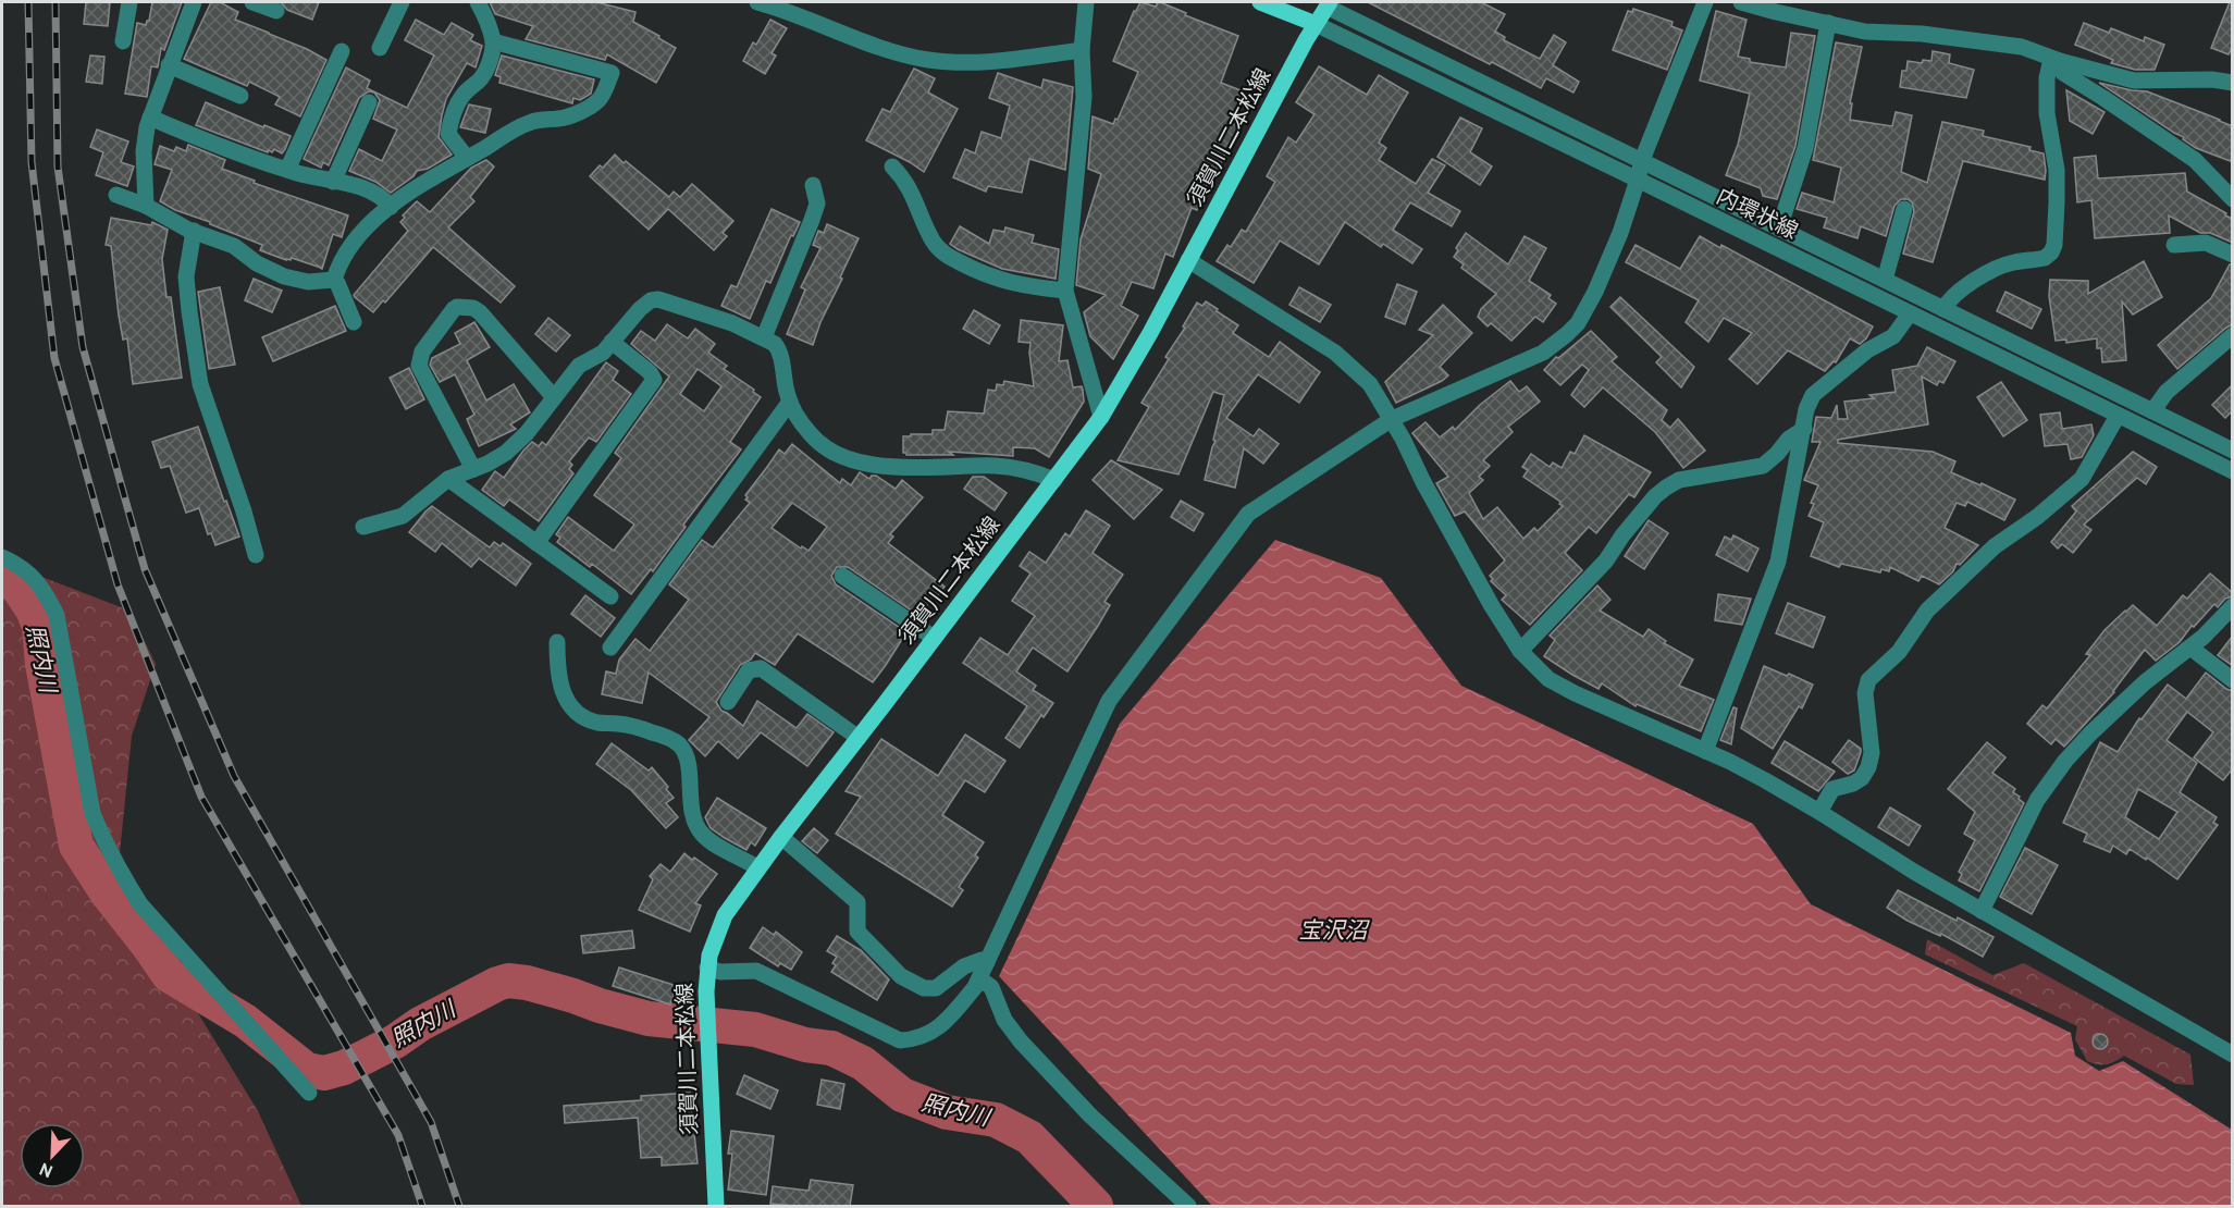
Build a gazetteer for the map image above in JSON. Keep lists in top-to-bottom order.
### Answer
{
  "streets": {
    "main road": ["須賀川二本松線", "内環状線"]
  },
  "crossings": [
    ["須賀川二本松線", "内環状線"]
  ],
  "water": ["照内川", "宝沢沼"],
  "north": "bottom left"
}
